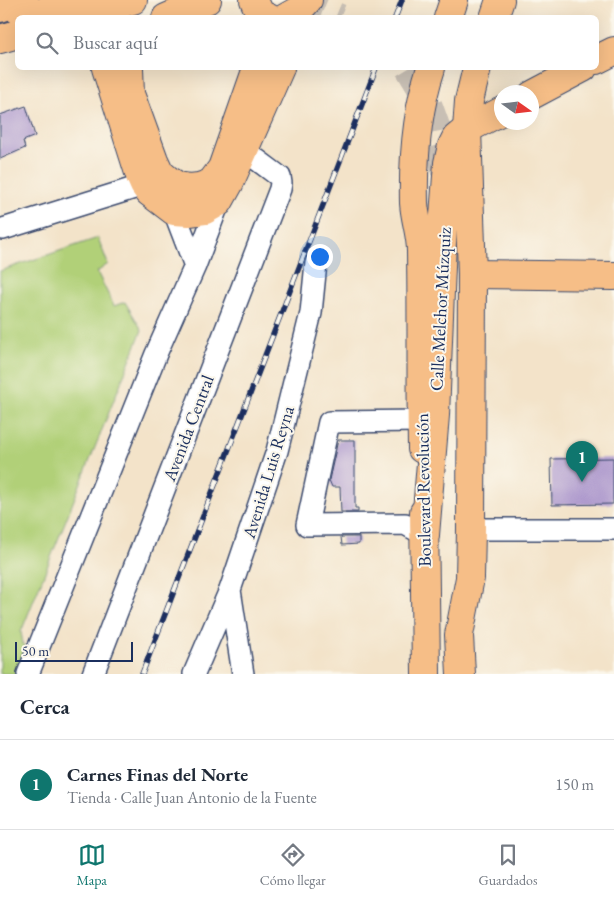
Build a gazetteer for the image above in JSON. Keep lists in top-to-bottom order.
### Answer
{
  "streets": {
    "main road": ["Calle Melchor Múzquiz", "Boulevard Revolución"],
    "street": ["Avenida Central", "Avenida Luis Reyna"]
  },
  "crossings": [
    ["Calle Melchor Múzquiz", "Boulevard Revolución"]
  ],
  "scale_bar": "50 m",
  "north": "right",
  "page": {
    "search": "Buscar aquí",
    "pins": "1",
    "scale": "50 m",
    "heading": "Cerca",
    "list": [
      {
        "mark": "1",
        "name": "Carnes Finas del Norte",
        "note": "Tienda · Calle Juan Antonio de la Fuente",
        "value": "150 m"
      }
    ],
    "nav": ["Mapa", "Cómo llegar", "Guardados"]
  }
}
